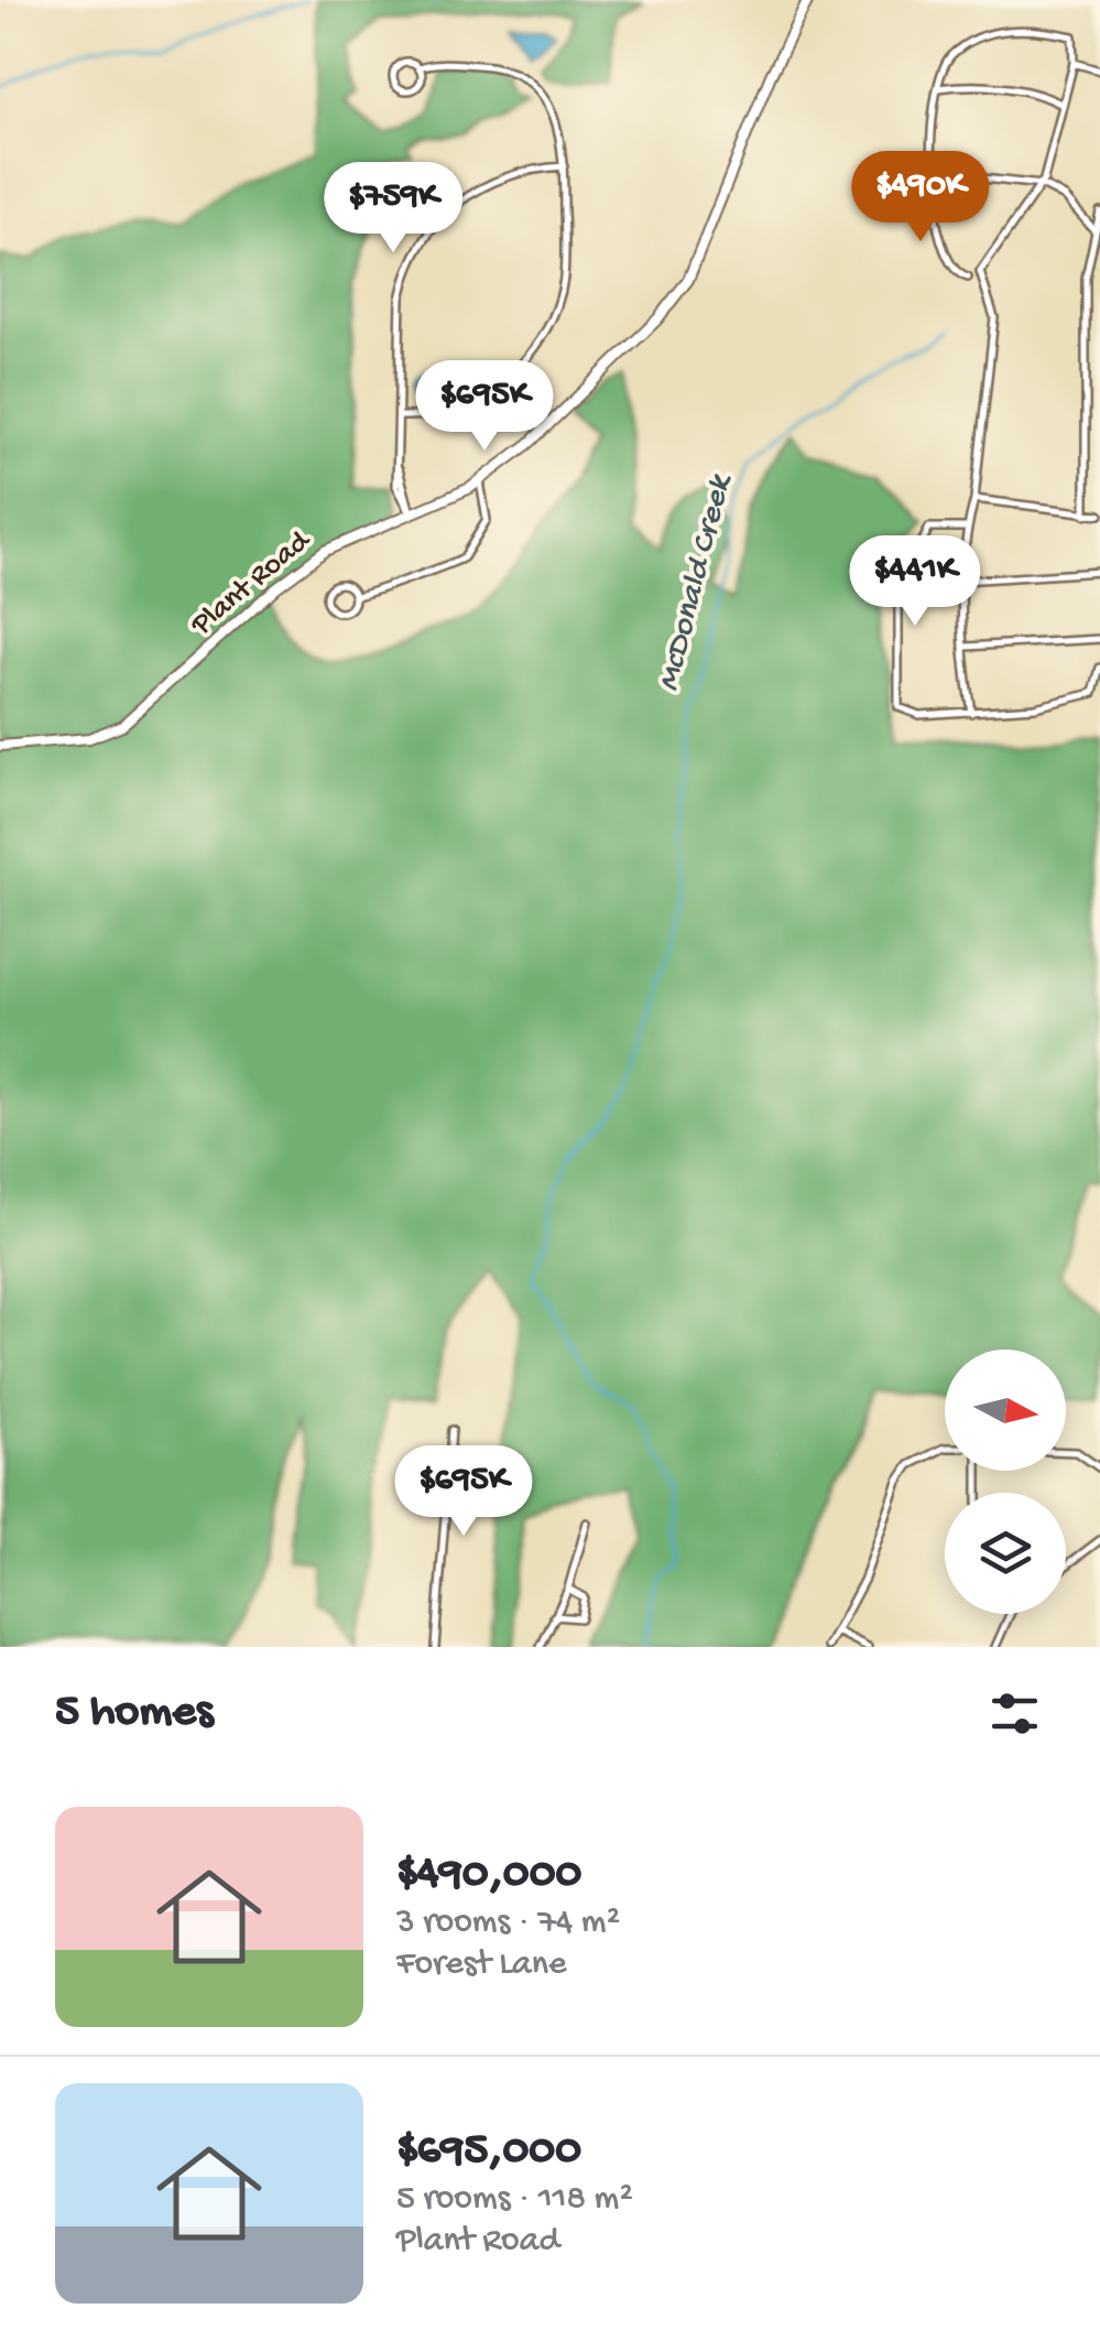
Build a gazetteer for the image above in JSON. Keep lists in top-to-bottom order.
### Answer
{
  "streets": {
    "street": ["Plant Road"]
  },
  "water": ["McDonald Creek"],
  "north": "right",
  "page": {
    "price": [
      "$490K",
      "$759K",
      "$695K",
      "$441K",
      "$695K"
    ],
    "heading": "5 homes",
    "list": [
      {
        "name": "$490,000",
        "note": "3 rooms · 74 m² · Forest Lane"
      },
      {
        "name": "$695,000",
        "note": "5 rooms · 118 m² · Plant Road"
      }
    ]
  }
}
